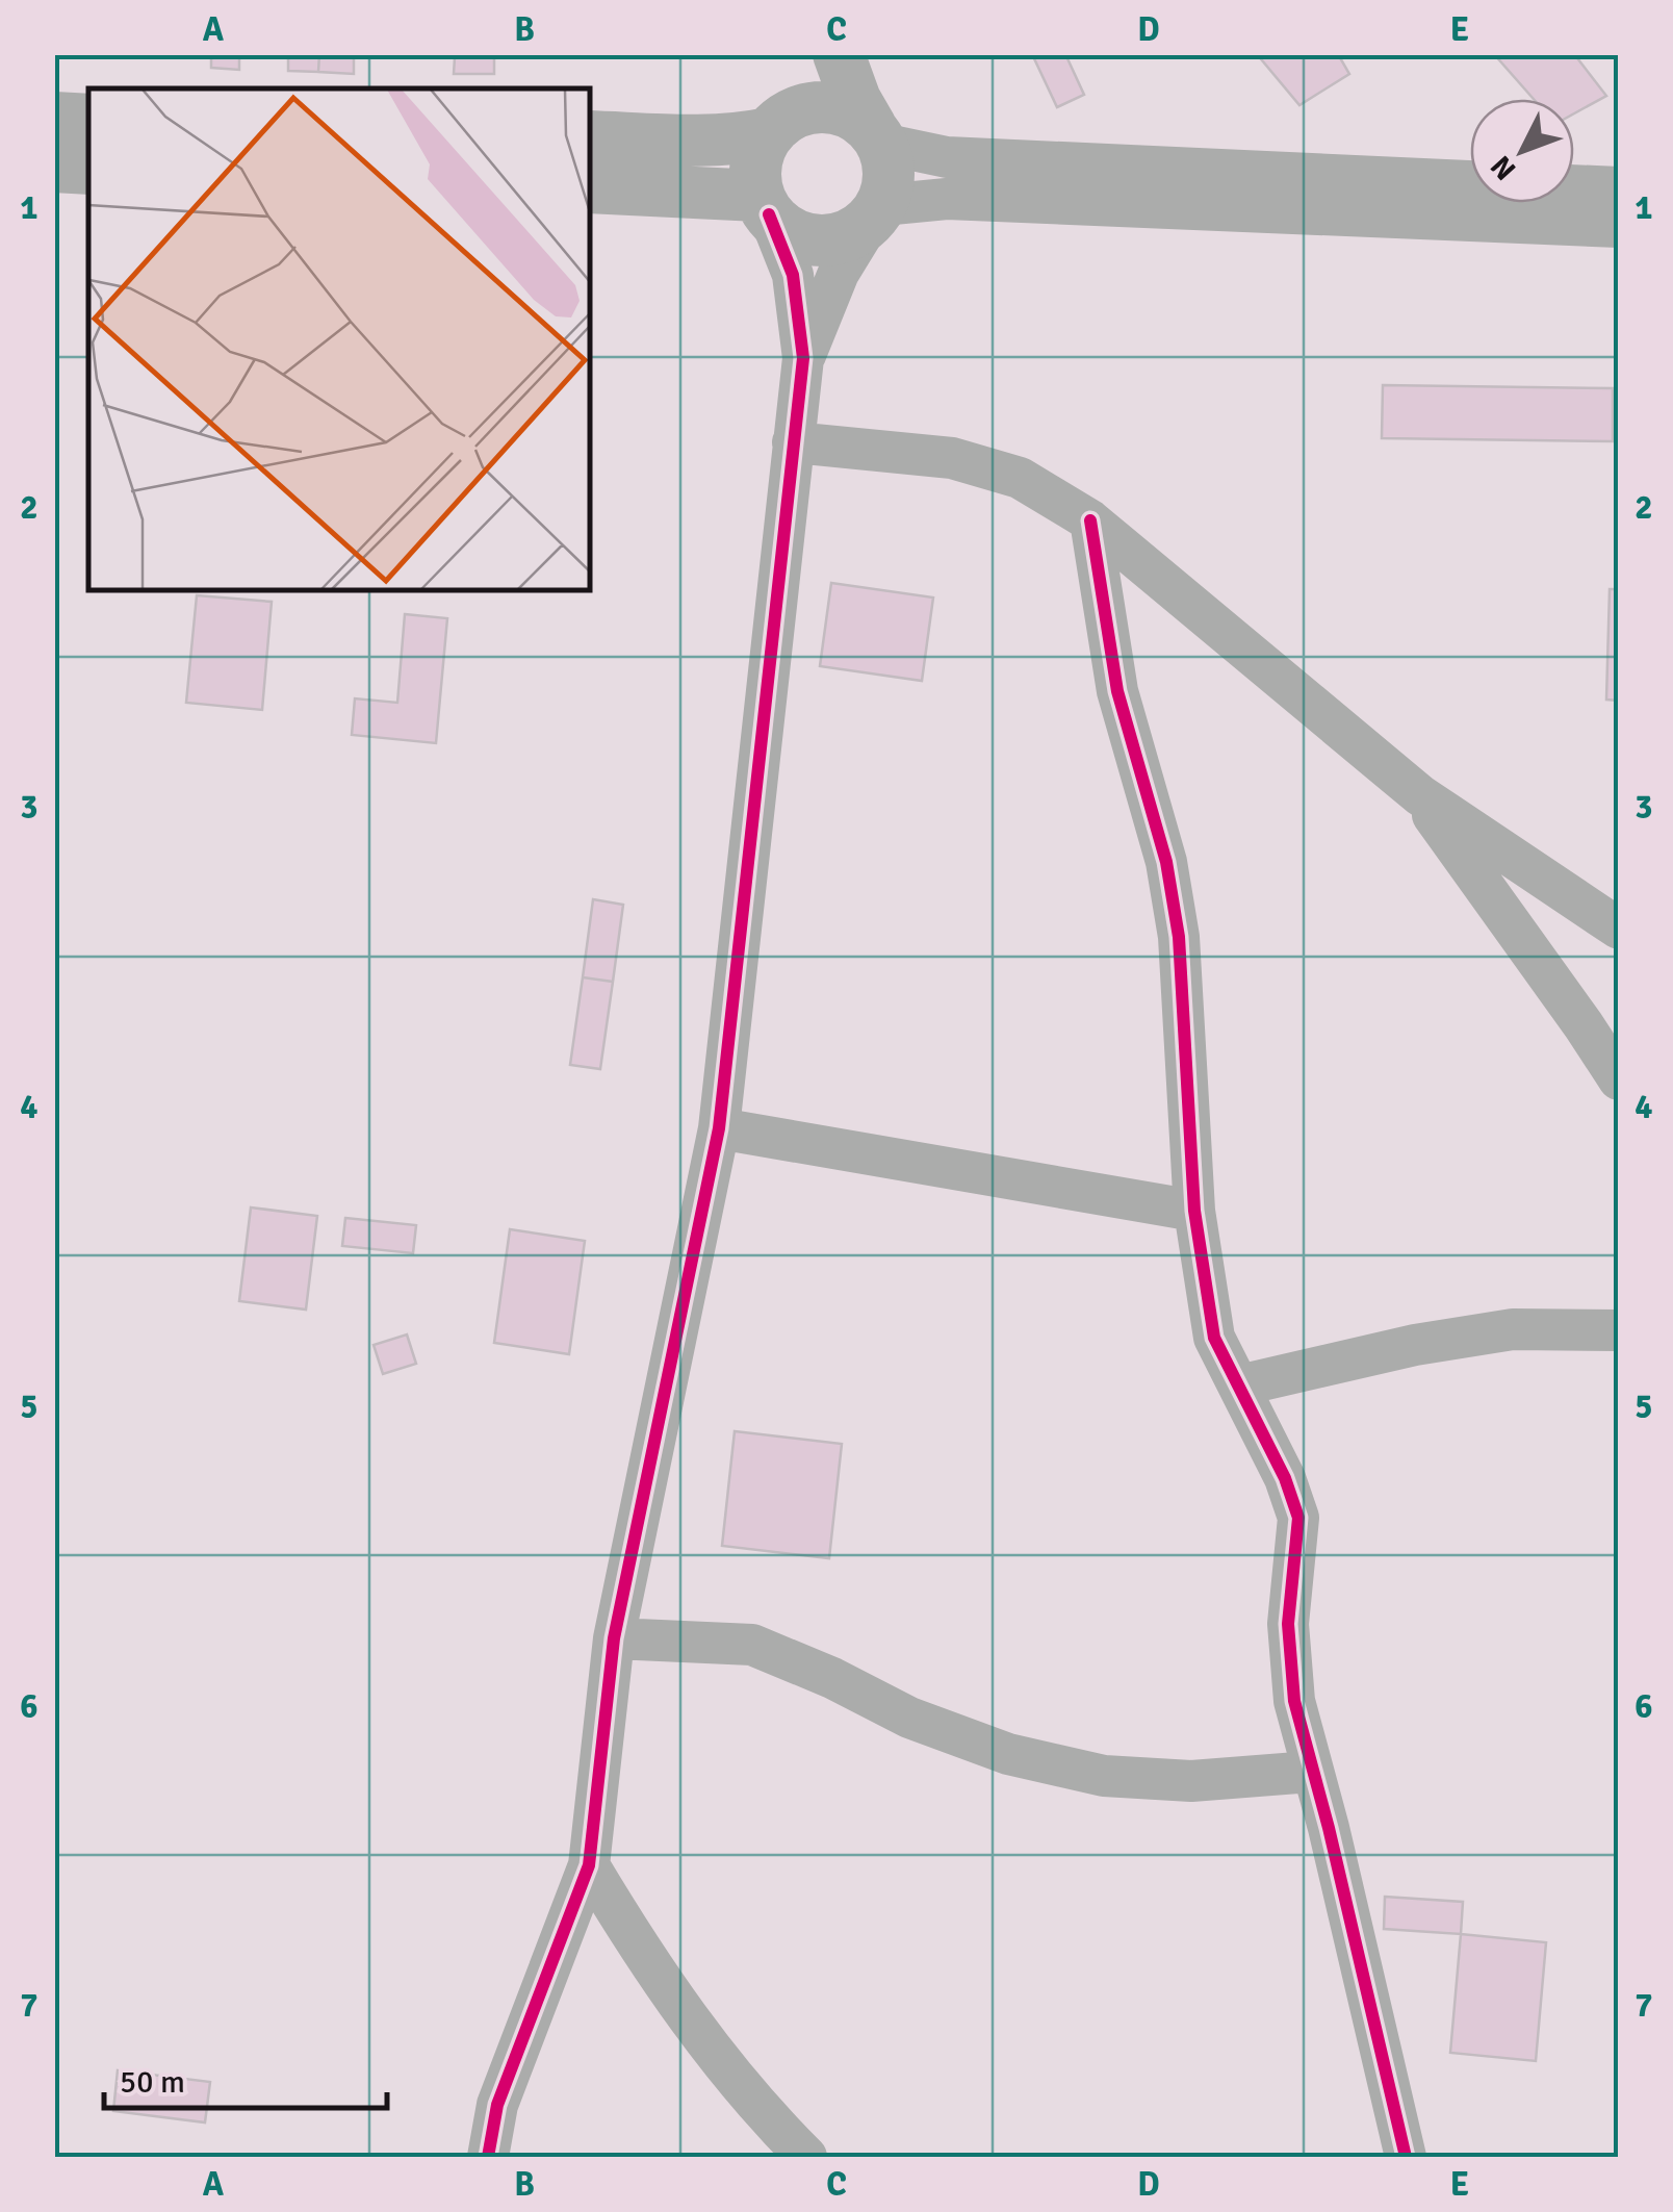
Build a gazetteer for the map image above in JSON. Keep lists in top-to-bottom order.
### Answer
{
  "scale_bar": "50 m",
  "north": "bottom left",
  "grid": {
    "columns": [
      "A",
      "B",
      "C",
      "D",
      "E"
    ],
    "rows": [
      "1",
      "2",
      "3",
      "4",
      "5",
      "6",
      "7"
    ]
  }
}
